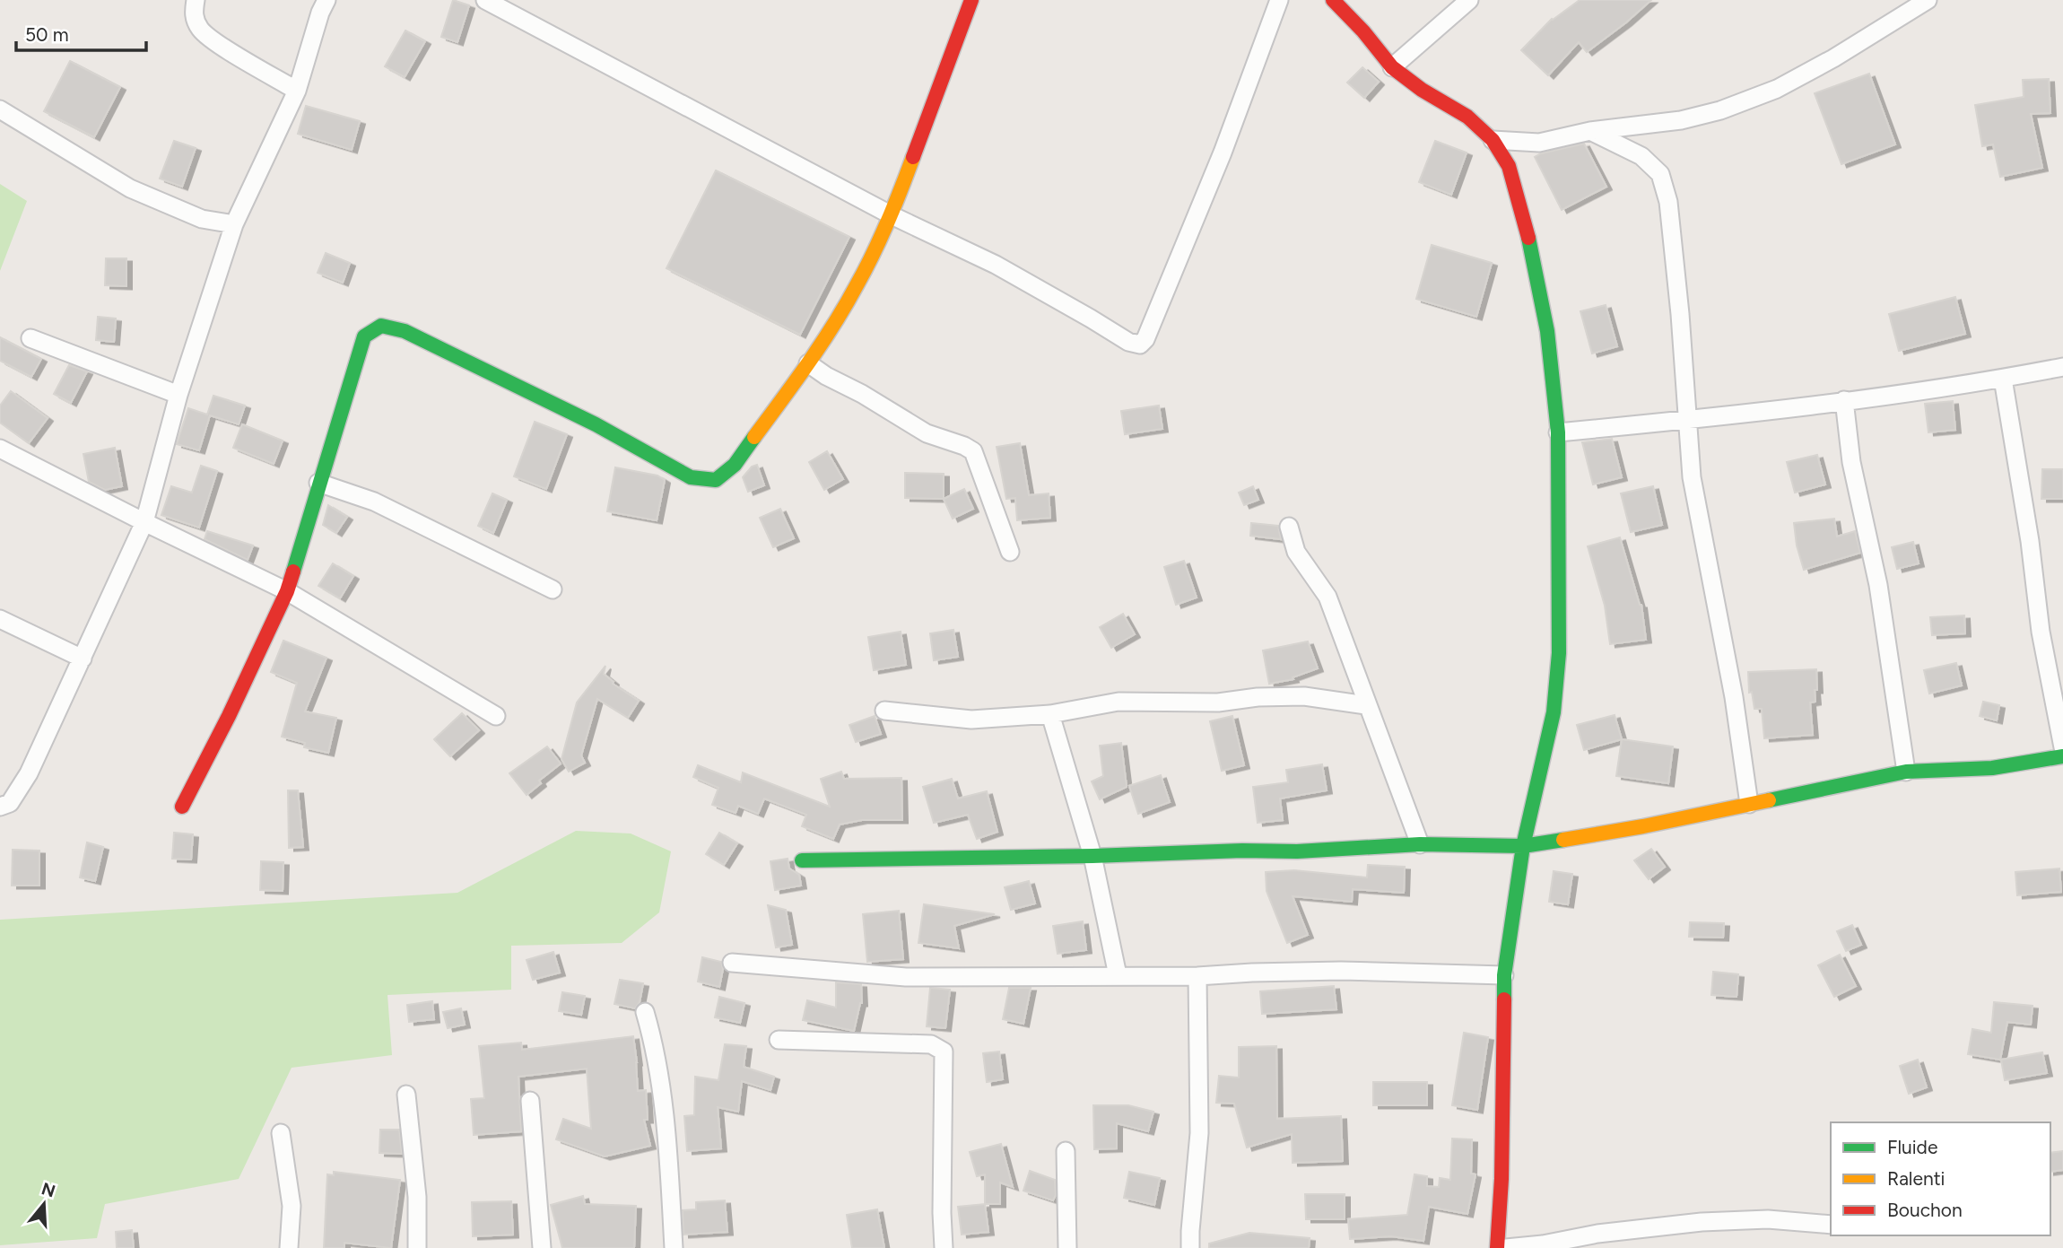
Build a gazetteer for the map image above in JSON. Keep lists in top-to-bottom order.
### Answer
{
  "legend": ["Fluide", "Ralenti", "Bouchon"],
  "scale_bar": "50 m",
  "north": "top"
}
